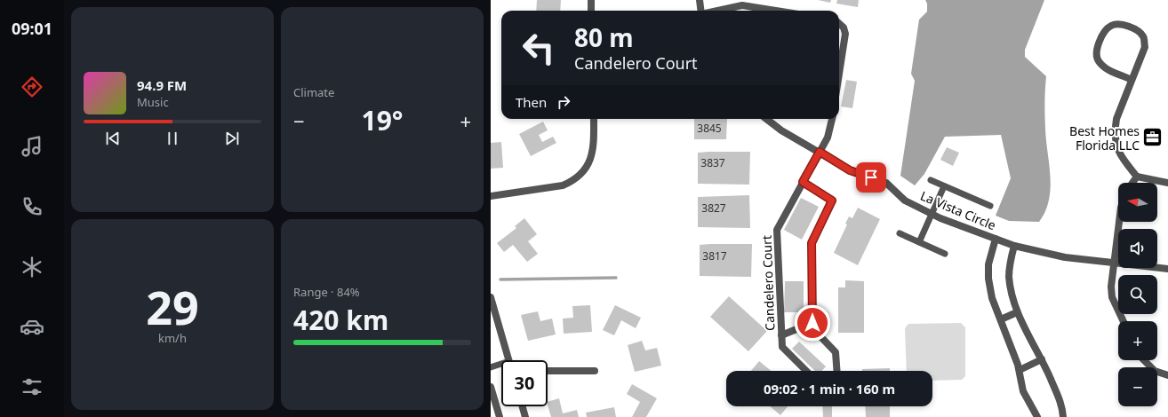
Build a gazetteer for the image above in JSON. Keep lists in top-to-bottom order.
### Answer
{
  "streets": {
    "street": ["La Vista Circle", "Candelero Court"]
  },
  "crossings": [
    ["La Vista Circle", "Candelero Court"]
  ],
  "places": {
    "office": ["Best Homes Florida LLC"]
  },
  "house_numbers": [
    "3845",
    "3837",
    "3827",
    "3817"
  ],
  "north": "left",
  "page": {
    "tabs": "09:01",
    "tile": [
      "Climate",
      ["29", "km/h"],
      ["Range · 84%", "420 km"]
    ],
    "turn": ["80 m", "Candelero Court"],
    "song": ["94.9 FM", "Music"],
    "then": "Then",
    "heat": ["−", "19°", "+"],
    "map_buttons": ["+", "−"],
    "limit": "30",
    "trip": "09:02 · 1 min · 160 m"
  }
}
